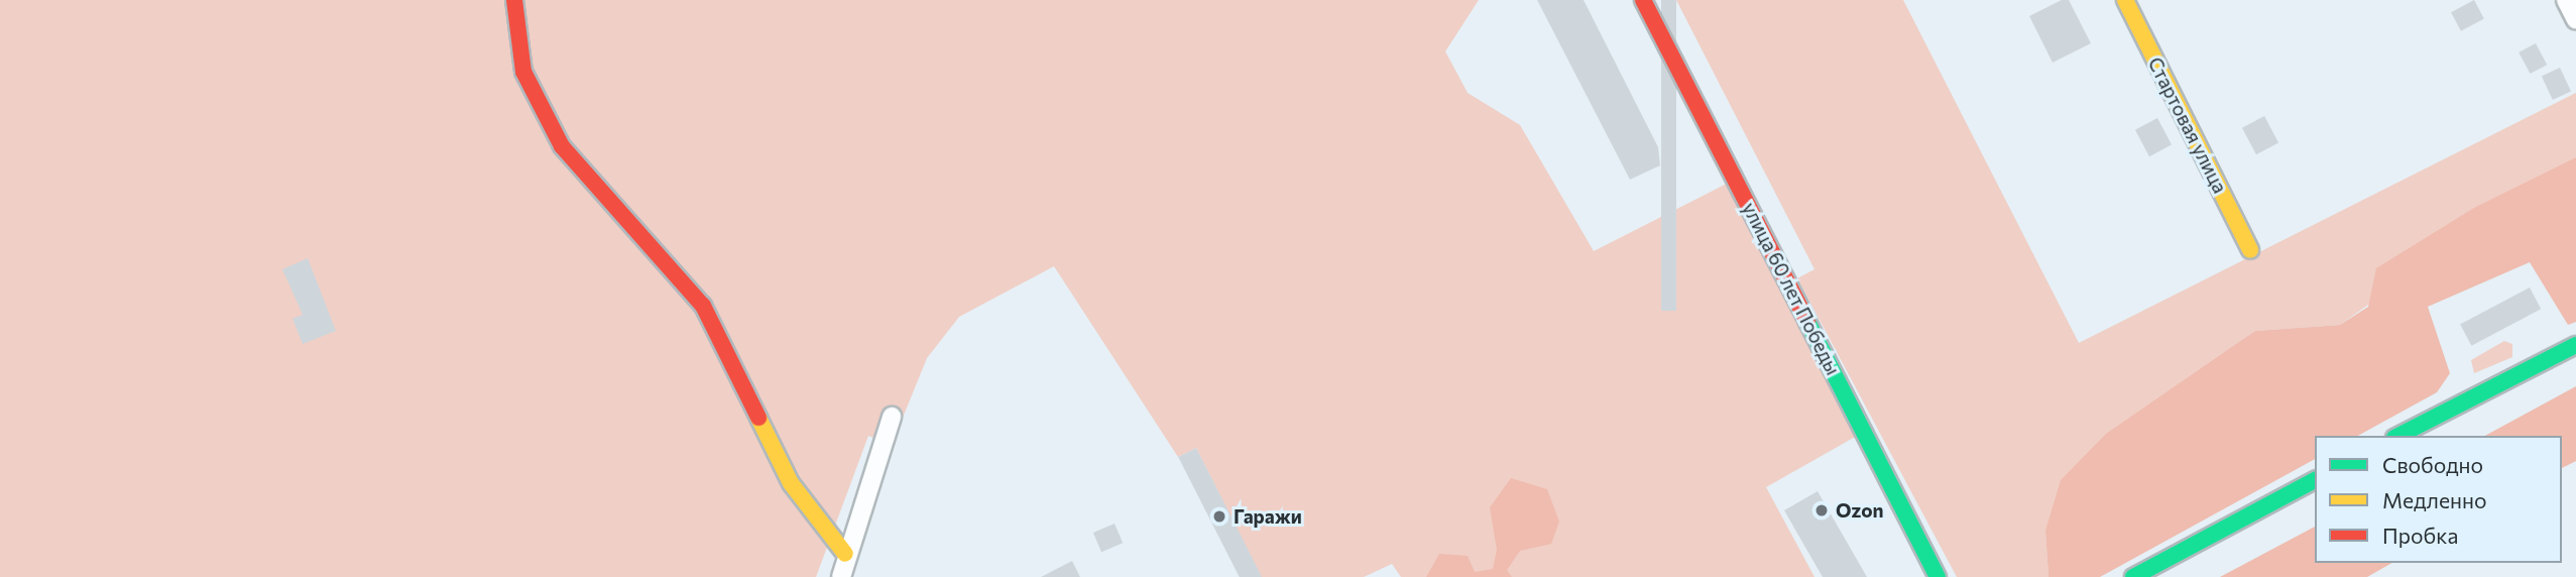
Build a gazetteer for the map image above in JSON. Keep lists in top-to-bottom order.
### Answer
{
  "streets": {
    "street": ["Стартовая улица", "улица 60 лет Победы"]
  },
  "places": ["Ozon", "Гаражи"],
  "legend": ["Свободно", "Медленно", "Пробка"]
}
